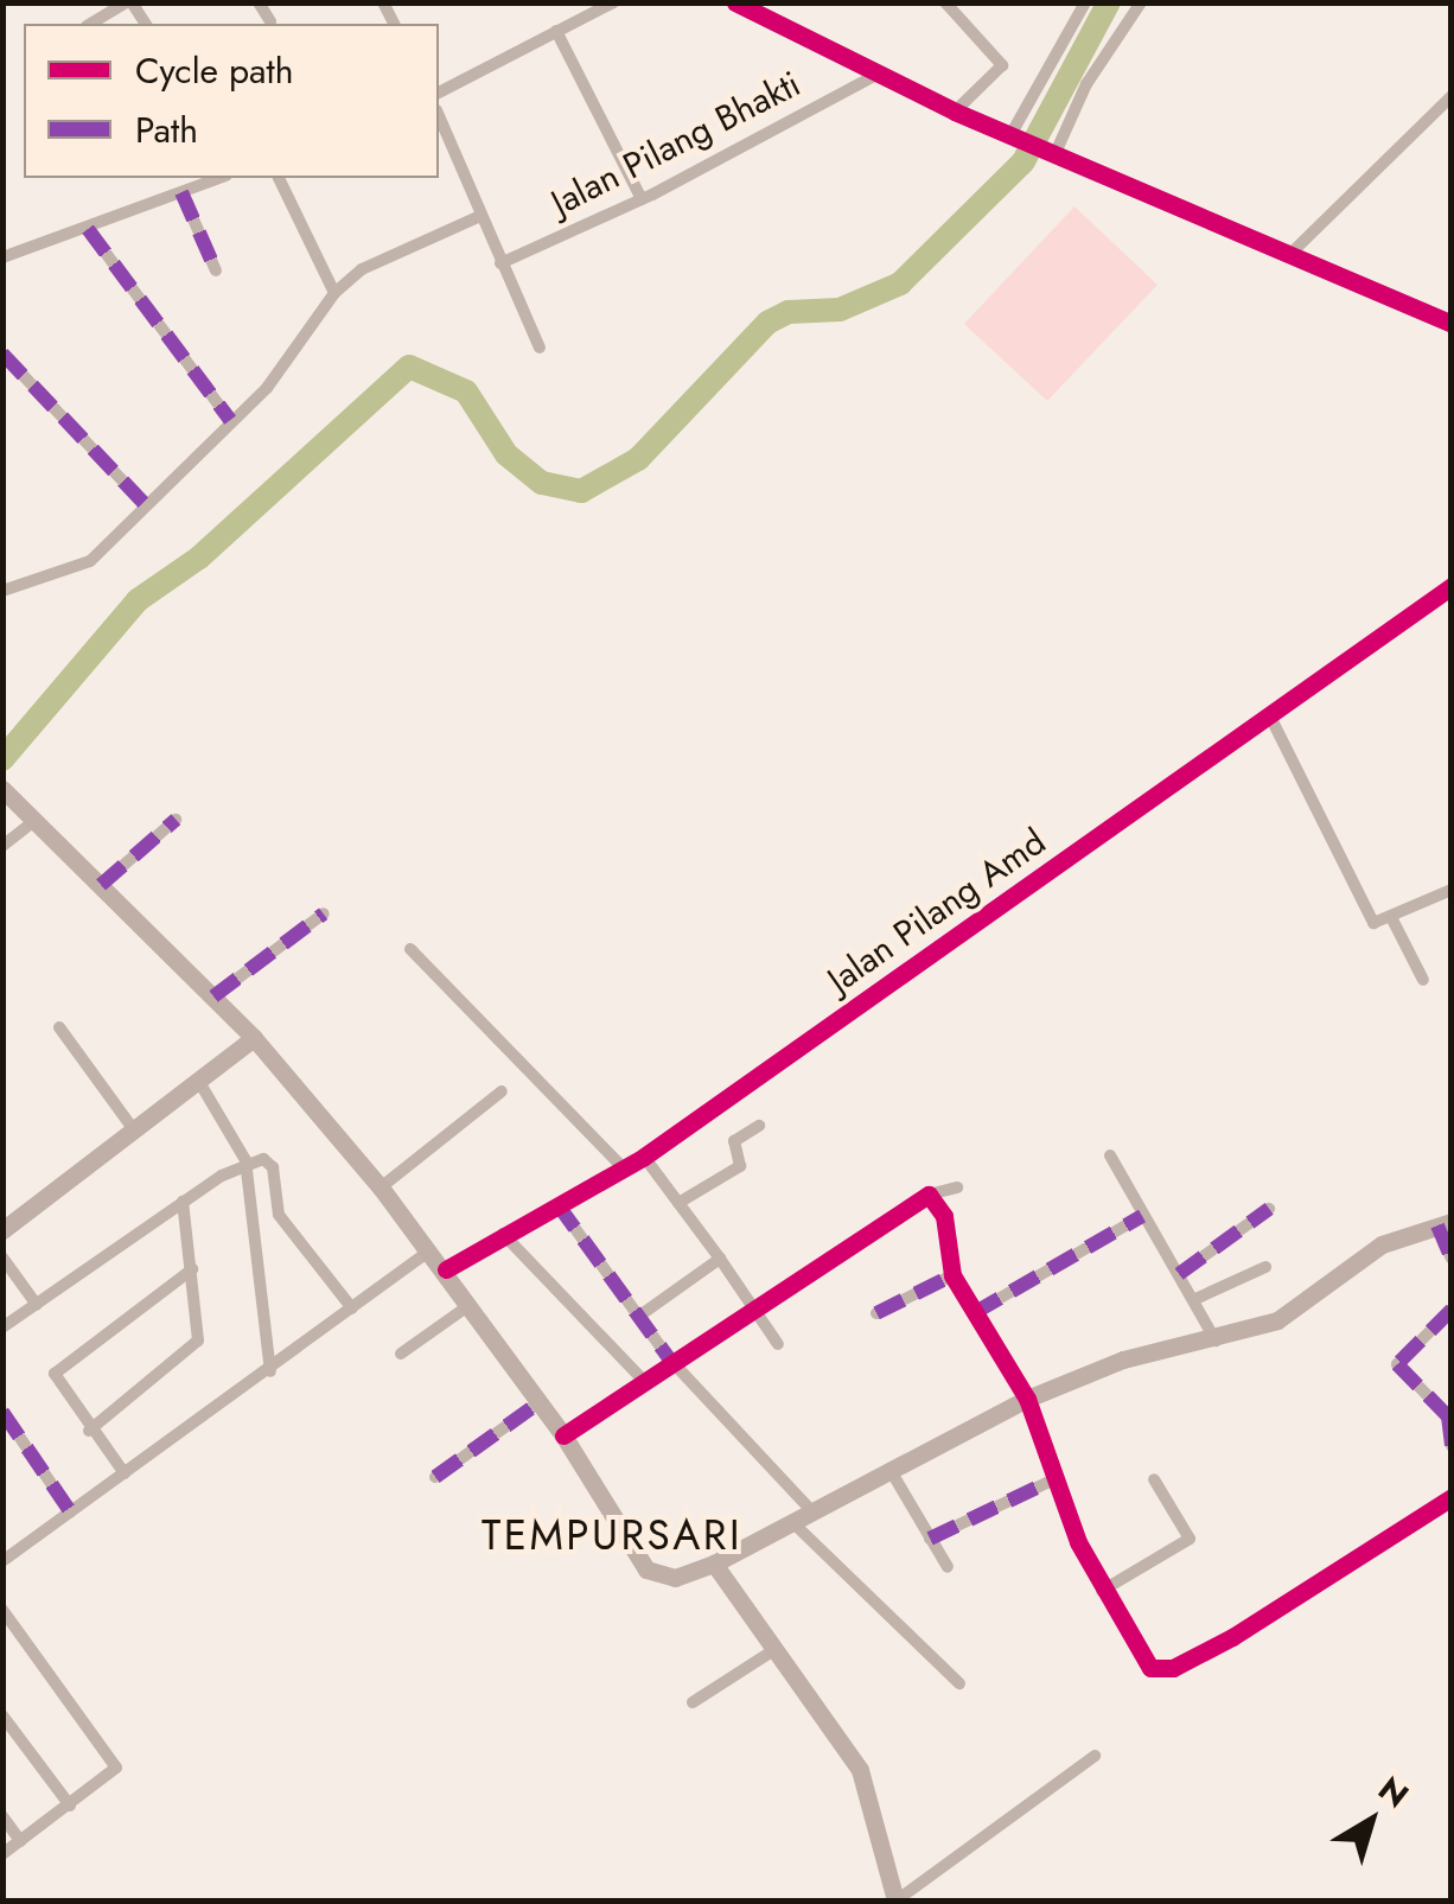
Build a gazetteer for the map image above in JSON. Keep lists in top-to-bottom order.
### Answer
{
  "streets": {
    "street": ["Jalan Pilang Bhakti", "Jalan Pilang Amd"]
  },
  "districts": ["TEMPURSARI"],
  "legend": ["Cycle path", "Path"],
  "north": "top right"
}
